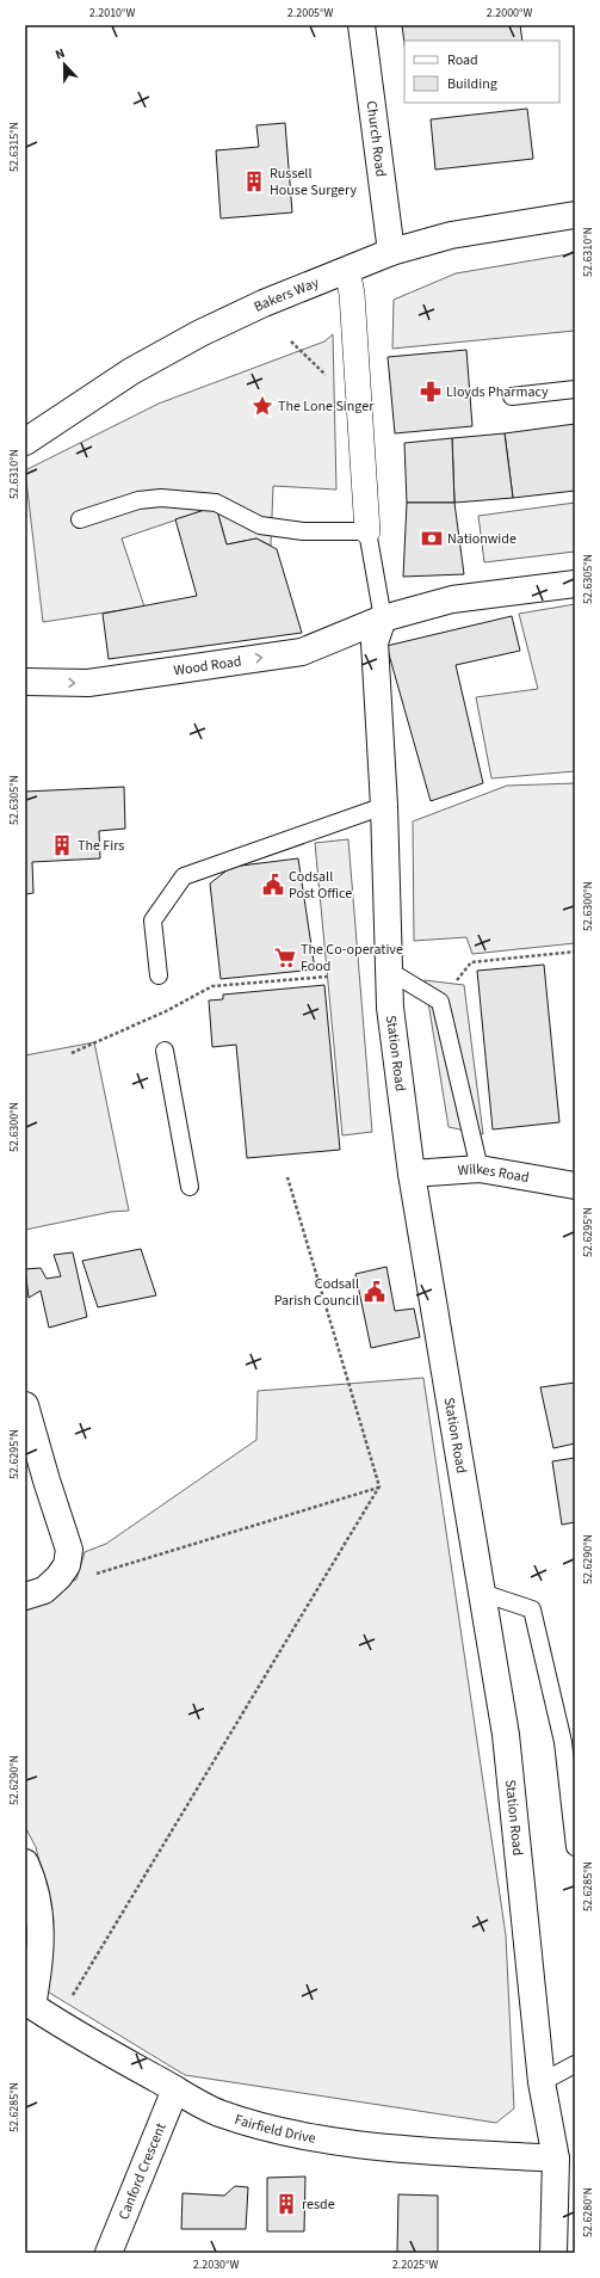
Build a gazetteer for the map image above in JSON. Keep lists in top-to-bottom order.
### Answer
{
  "streets": {
    "street": [
      "Church Road",
      "Bakers Way",
      "Wood Road",
      "Station Road",
      "Wilkes Road",
      "Fairfield Drive",
      "Canford Crescent"
    ]
  },
  "crossings": [
    ["Church Road", "Bakers Way"],
    ["Wood Road", "Station Road"],
    ["Station Road", "Wilkes Road"],
    ["Station Road", "Fairfield Drive"],
    ["Fairfield Drive", "Canford Crescent"]
  ],
  "one_way": ["Wood Road"],
  "places": {
    "building": ["Russell House Surgery", "The Firs", "resde"],
    "pharmacy": ["Lloyds Pharmacy"],
    "place": ["The Lone Singer"],
    "bank": ["Nationwide"],
    "public building": ["Codsall Post Office", "Codsall Parish Council"],
    "supermarket": ["The Co-operative Food"]
  },
  "legend": ["Road", "Building"],
  "north": "top",
  "coordinates": [
    "2.2010°W",
    "2.2005°W",
    "2.2000°W",
    "52.6315°N",
    "52.6310°N",
    "52.6305°N",
    "52.6300°N",
    "52.6295°N",
    "52.6290°N",
    "52.6285°N",
    "52.6280°N",
    "2.2030°W",
    "2.2025°W"
  ]
}
